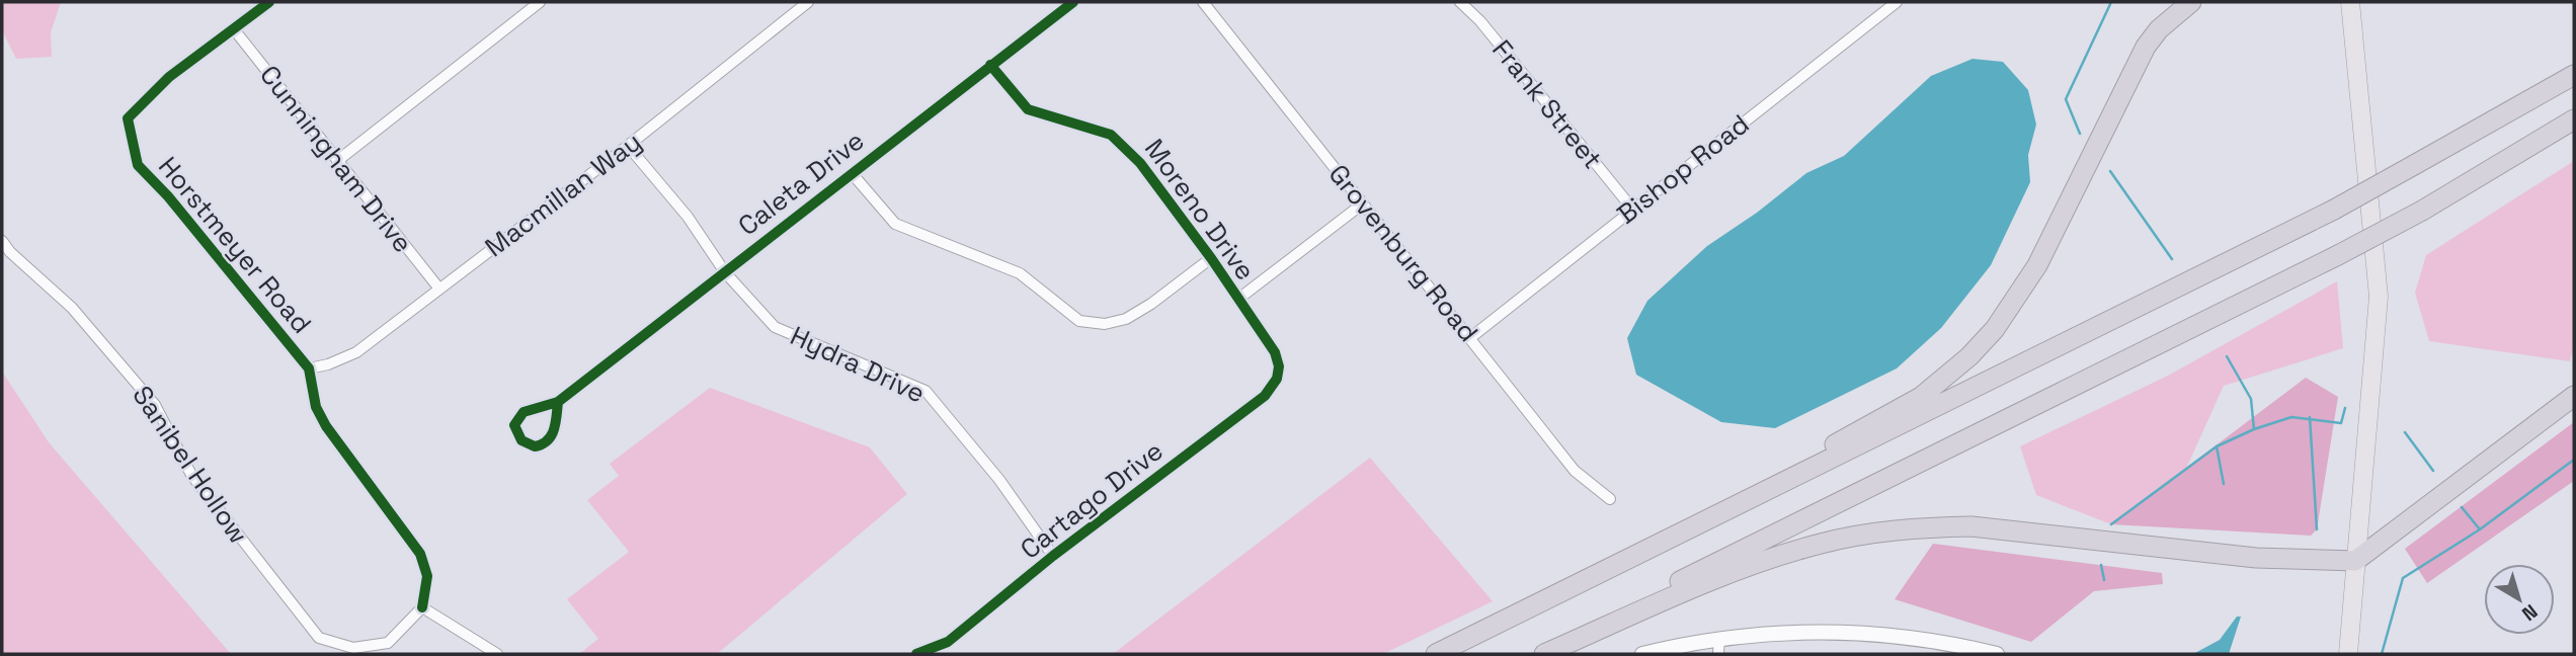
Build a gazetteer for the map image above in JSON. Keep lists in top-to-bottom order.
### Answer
{
  "streets": {
    "street": [
      "Frank Street",
      "Cunningham Drive",
      "Bishop Road",
      "Caleta Drive",
      "Macmillan Way",
      "Moreno Drive",
      "Horstmeyer Road",
      "Grovenburg Road",
      "Hydra Drive",
      "Sanibel Hollow",
      "Cartago Drive"
    ]
  },
  "crossings": [
    ["Frank Street", "Bishop Road"],
    ["Cunningham Drive", "Macmillan Way"],
    ["Cunningham Drive", "Horstmeyer Road"],
    ["Bishop Road", "Grovenburg Road"],
    ["Caleta Drive", "Moreno Drive"],
    ["Caleta Drive", "Hydra Drive"],
    ["Macmillan Way", "Horstmeyer Road"],
    ["Macmillan Way", "Hydra Drive"],
    ["Moreno Drive", "Cartago Drive"],
    ["Hydra Drive", "Cartago Drive"]
  ],
  "north": "bottom right"
}
